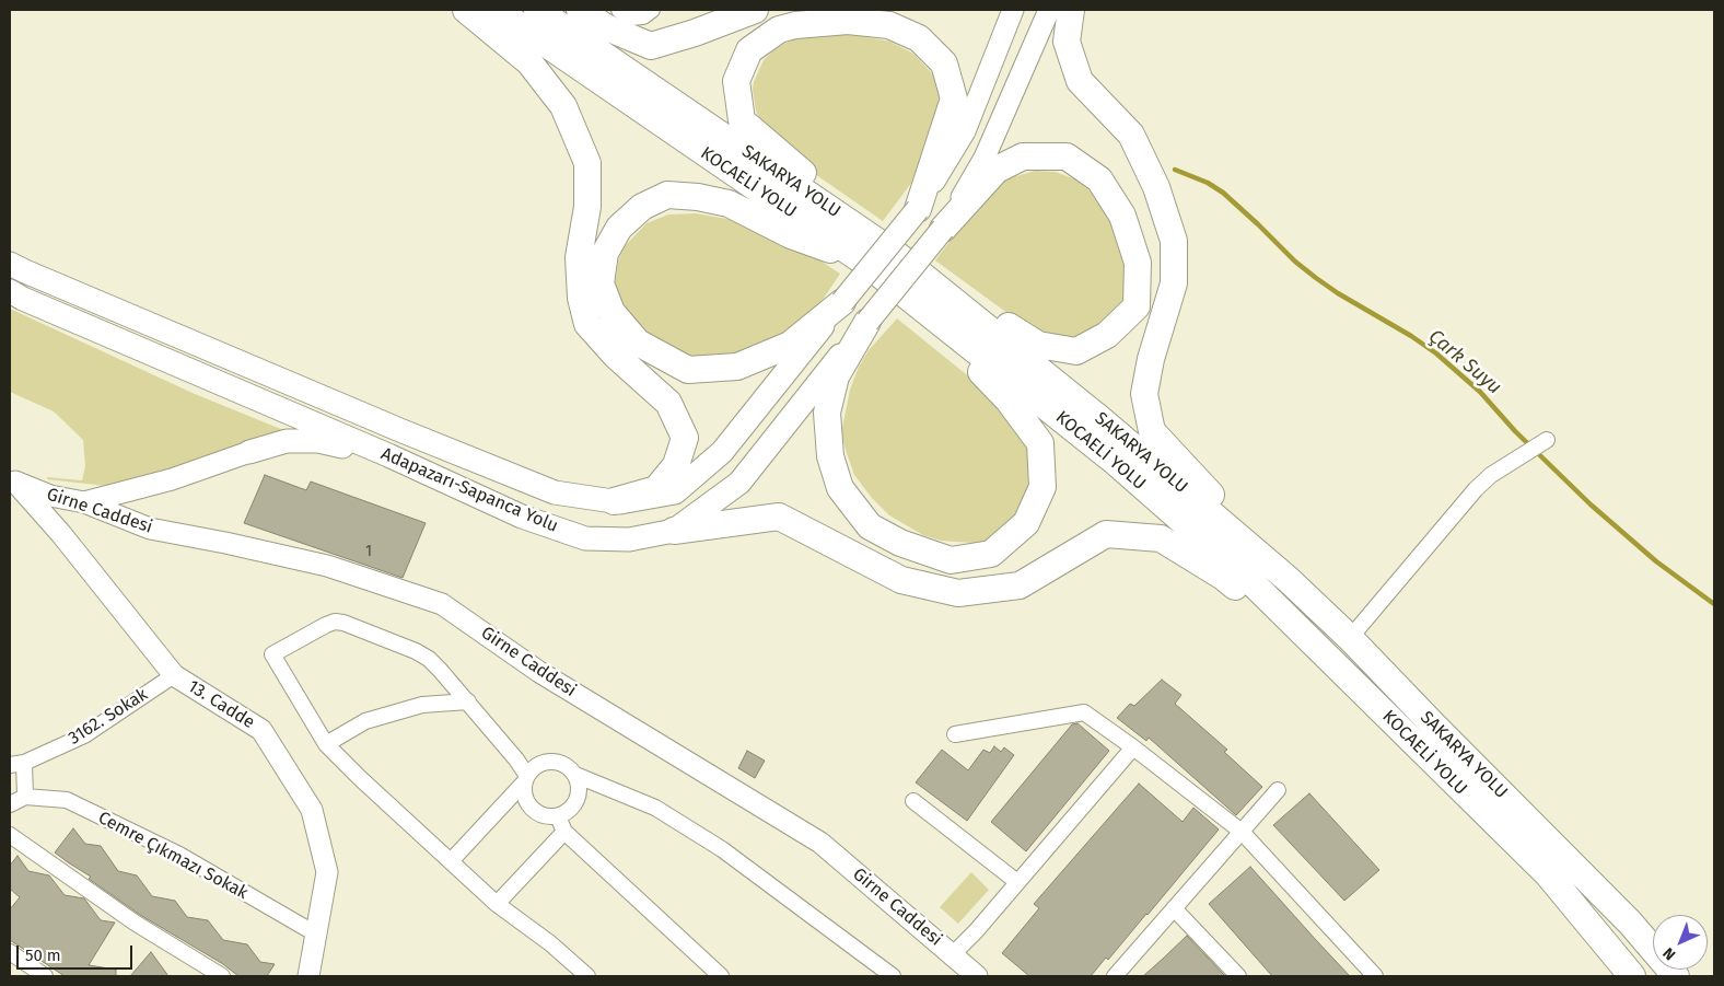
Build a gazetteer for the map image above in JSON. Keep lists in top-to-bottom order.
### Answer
{
  "streets": {
    "highway": ["SAKARYA YOLU", "KOCAELİ YOLU"],
    "main road": ["Adapazarı-Sapanca Yolu"],
    "street": [
      "Girne Caddesi",
      "13. Cadde",
      "3162. Sokak",
      "Cemre Çıkmazı Sokak"
    ]
  },
  "crossings": [
    ["Girne Caddesi", "13. Cadde"],
    ["13. Cadde", "3162. Sokak"],
    ["13. Cadde", "Cemre Çıkmazı Sokak"]
  ],
  "water": ["Çark Suyu"],
  "house_numbers": ["1"],
  "scale_bar": "50 m",
  "north": "bottom left"
}
